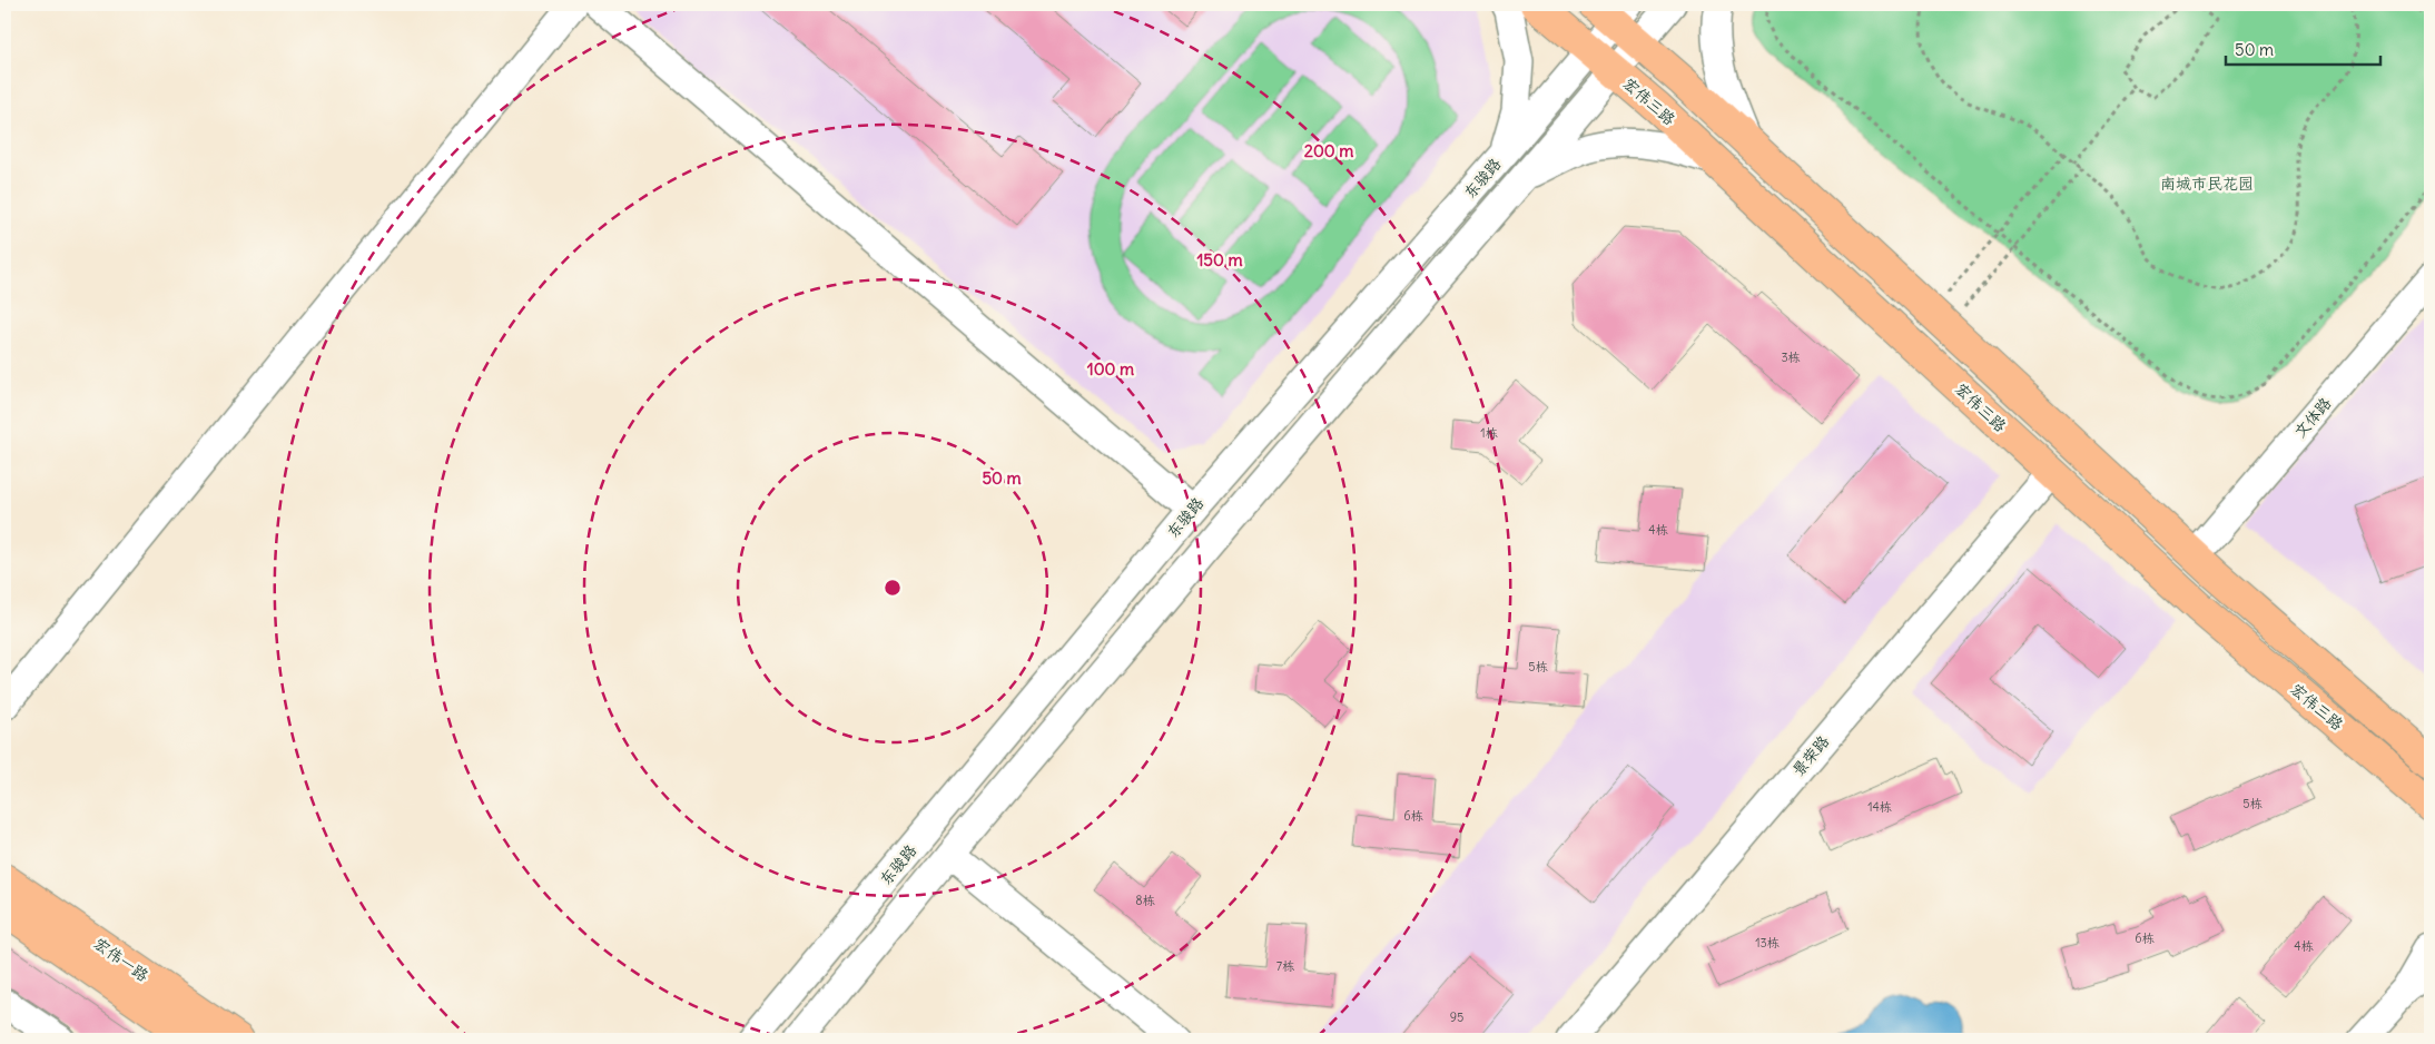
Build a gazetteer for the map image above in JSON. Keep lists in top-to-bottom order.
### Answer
{
  "streets": {
    "main road": ["宏伟三路", "宏伟一路"],
    "street": ["东骏路", "文体路", "景荣路"]
  },
  "crossings": [
    ["宏伟三路", "东骏路"],
    ["宏伟三路", "景荣路"]
  ],
  "parks": ["南城市民花园"],
  "house_numbers": [
    "3栋",
    "1栋",
    "4栋",
    "5栋",
    "5栋",
    "14栋",
    "6栋",
    "8栋",
    "6栋",
    "13栋",
    "4栋",
    "7栋",
    "95"
  ],
  "scale_bar": "50 m",
  "rings": [
    "200 m",
    "150 m",
    "100 m",
    "50 m"
  ]
}
